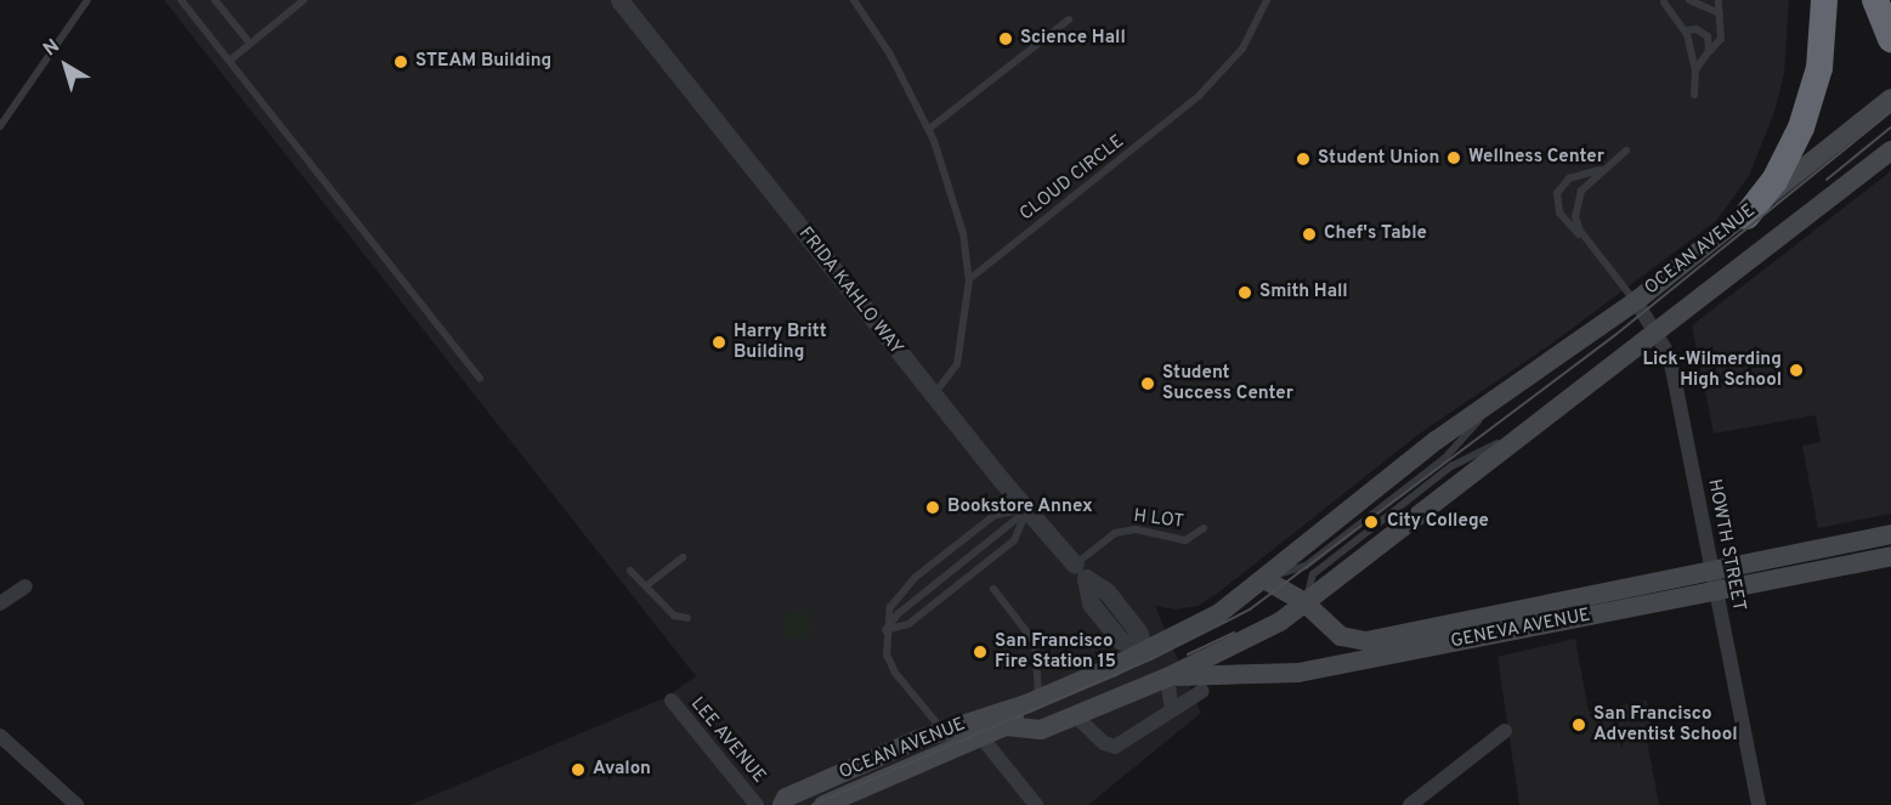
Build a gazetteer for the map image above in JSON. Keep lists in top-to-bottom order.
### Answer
{
  "streets": {
    "main road": ["OCEAN AVENUE", "GENEVA AVENUE"],
    "street": ["FRIDA KAHLO WAY", "HOWTH STREET", "LEE AVENUE"],
    "lane": ["CLOUD CIRCLE", "H LOT"]
  },
  "crossings": [
    ["OCEAN AVENUE", "FRIDA KAHLO WAY"],
    ["OCEAN AVENUE", "HOWTH STREET"],
    ["OCEAN AVENUE", "GENEVA AVENUE"],
    ["FRIDA KAHLO WAY", "H LOT"],
    ["FRIDA KAHLO WAY", "GENEVA AVENUE"],
    ["HOWTH STREET", "GENEVA AVENUE"]
  ],
  "places": [
    "Science Hall",
    "STEAM Building",
    "Wellness Center",
    "Student Union",
    "Chef's Table",
    "Smith Hall",
    "Harry Britt Building",
    "Lick-Wilmerding High School",
    "Student Success Center",
    "Bookstore Annex",
    "City College",
    "San Francisco Fire Station 15",
    "San Francisco Adventist School",
    "Avalon"
  ],
  "north": "top left"
}
